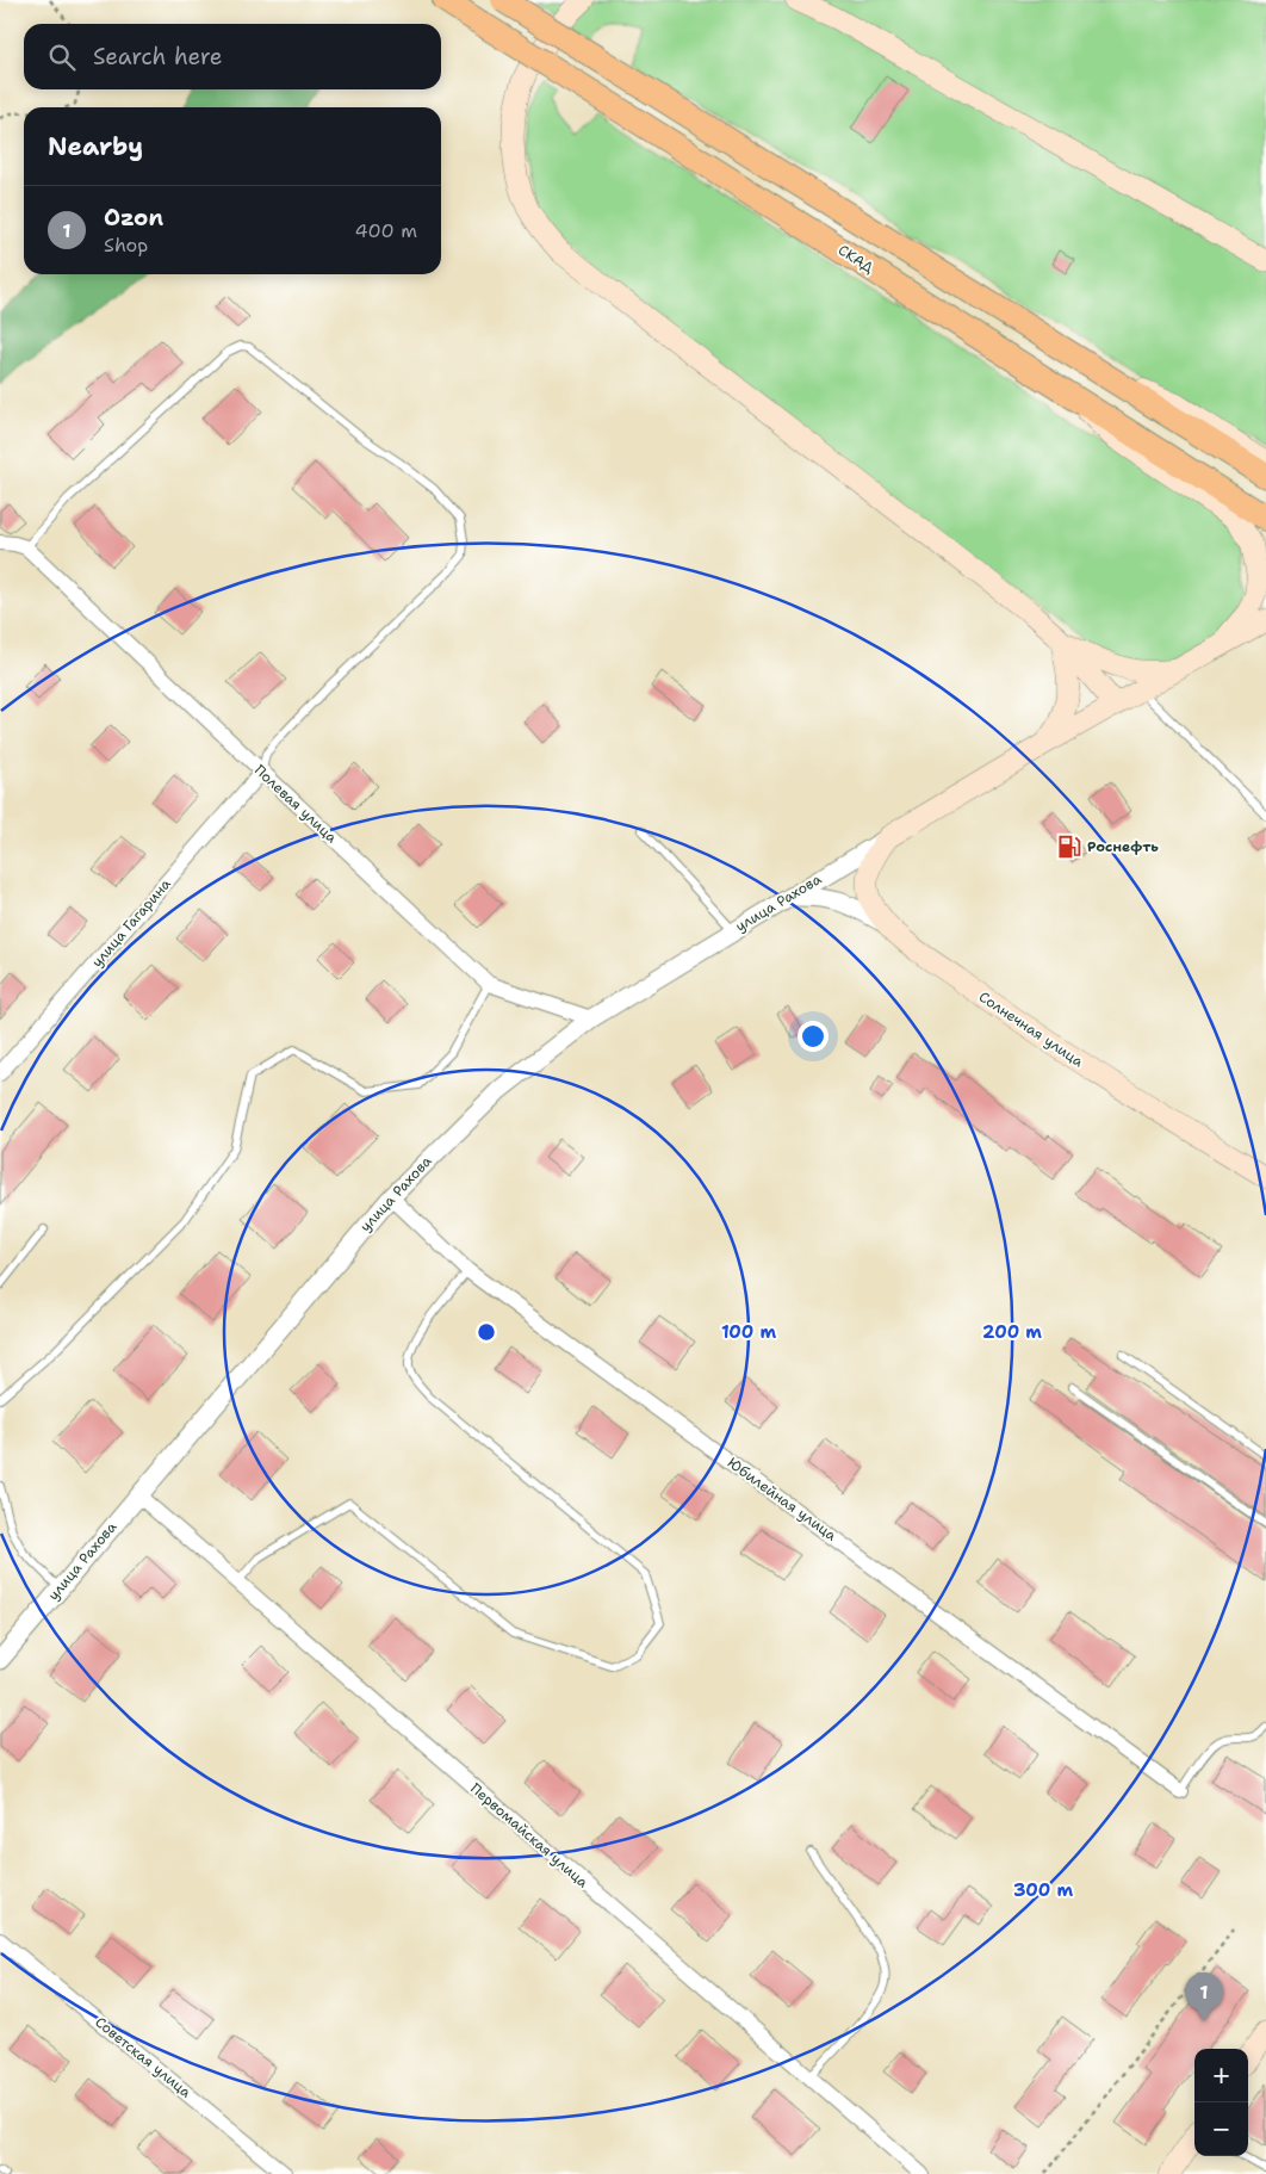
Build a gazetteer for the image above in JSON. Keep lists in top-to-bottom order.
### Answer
{
  "streets": {
    "highway": ["СКАД"],
    "main road": ["Солнечная улица"],
    "street": [
      "Полевая улица",
      "улица Рахова",
      "улица Гагарина",
      "Юбилейная улица",
      "Первомайская улица",
      "Советская улица"
    ]
  },
  "crossings": [
    ["Полевая улица", "улица Рахова"],
    ["Полевая улица", "улица Гагарина"],
    ["улица Рахова", "Солнечная улица"],
    ["улица Рахова", "Юбилейная улица"],
    ["улица Рахова", "Первомайская улица"]
  ],
  "places": {
    "fuel station": ["Роснефть"]
  },
  "page": {
    "search": "Search here",
    "heading": "Nearby",
    "list": [
      {
        "mark": "1",
        "name": "Ozon",
        "note": "Shop",
        "value": "400 m"
      }
    ],
    "pins": "1",
    "map_buttons": ["+", "−"]
  },
  "rings": ["100 m", "200 m", "300 m"]
}
